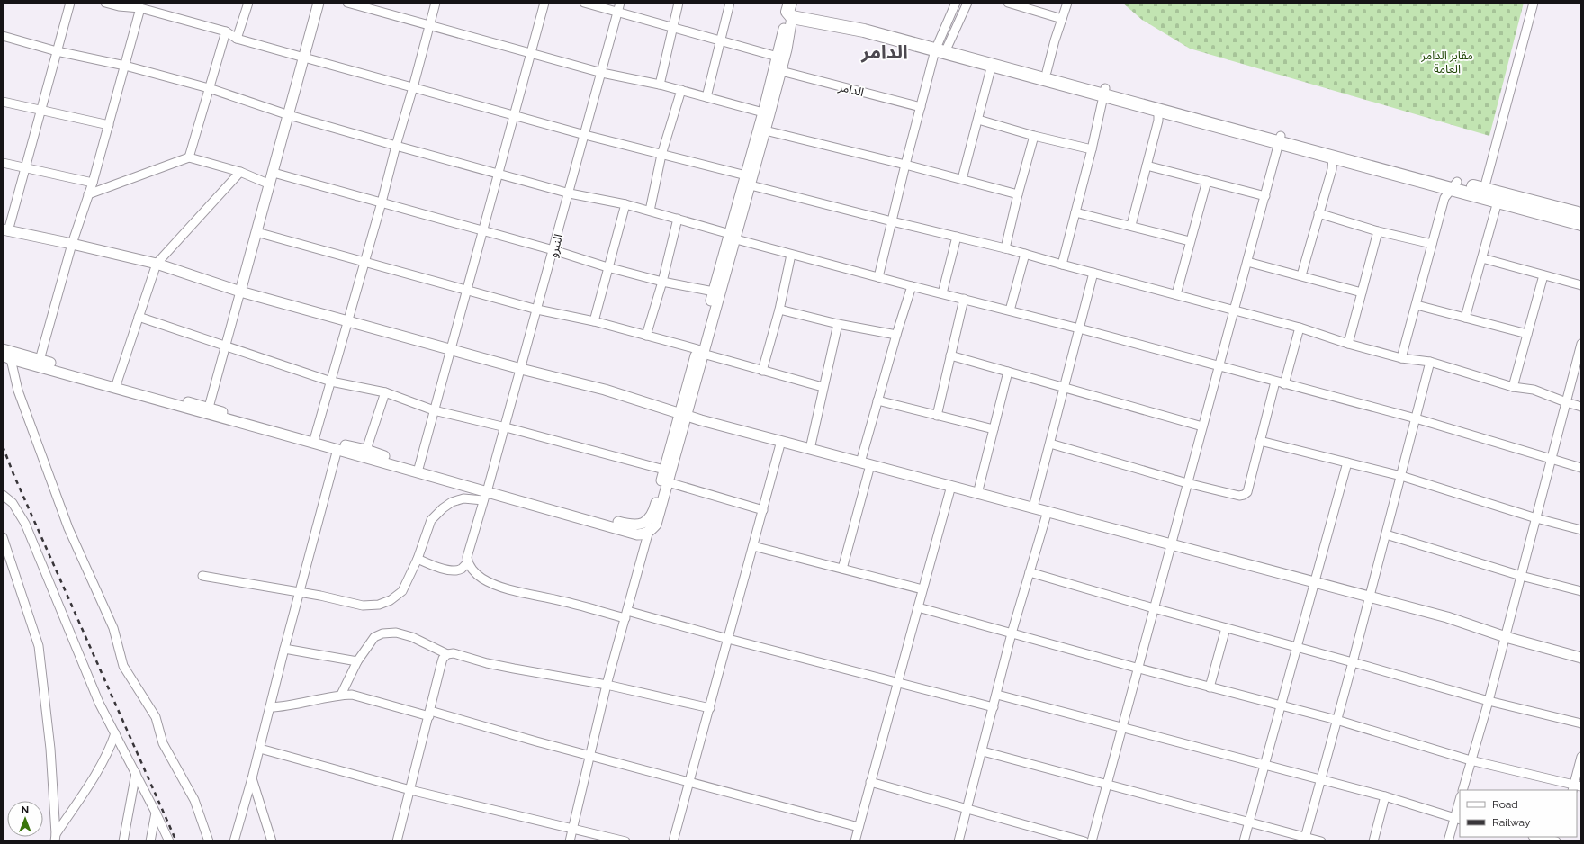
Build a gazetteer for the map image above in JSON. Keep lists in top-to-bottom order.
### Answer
{
  "streets": {
    "street": ["الدامر", "النبرو"]
  },
  "districts": ["الدامر"],
  "parks": ["مقابر الدامر العامة"],
  "legend": ["Road", "Railway"],
  "north": "top"
}
